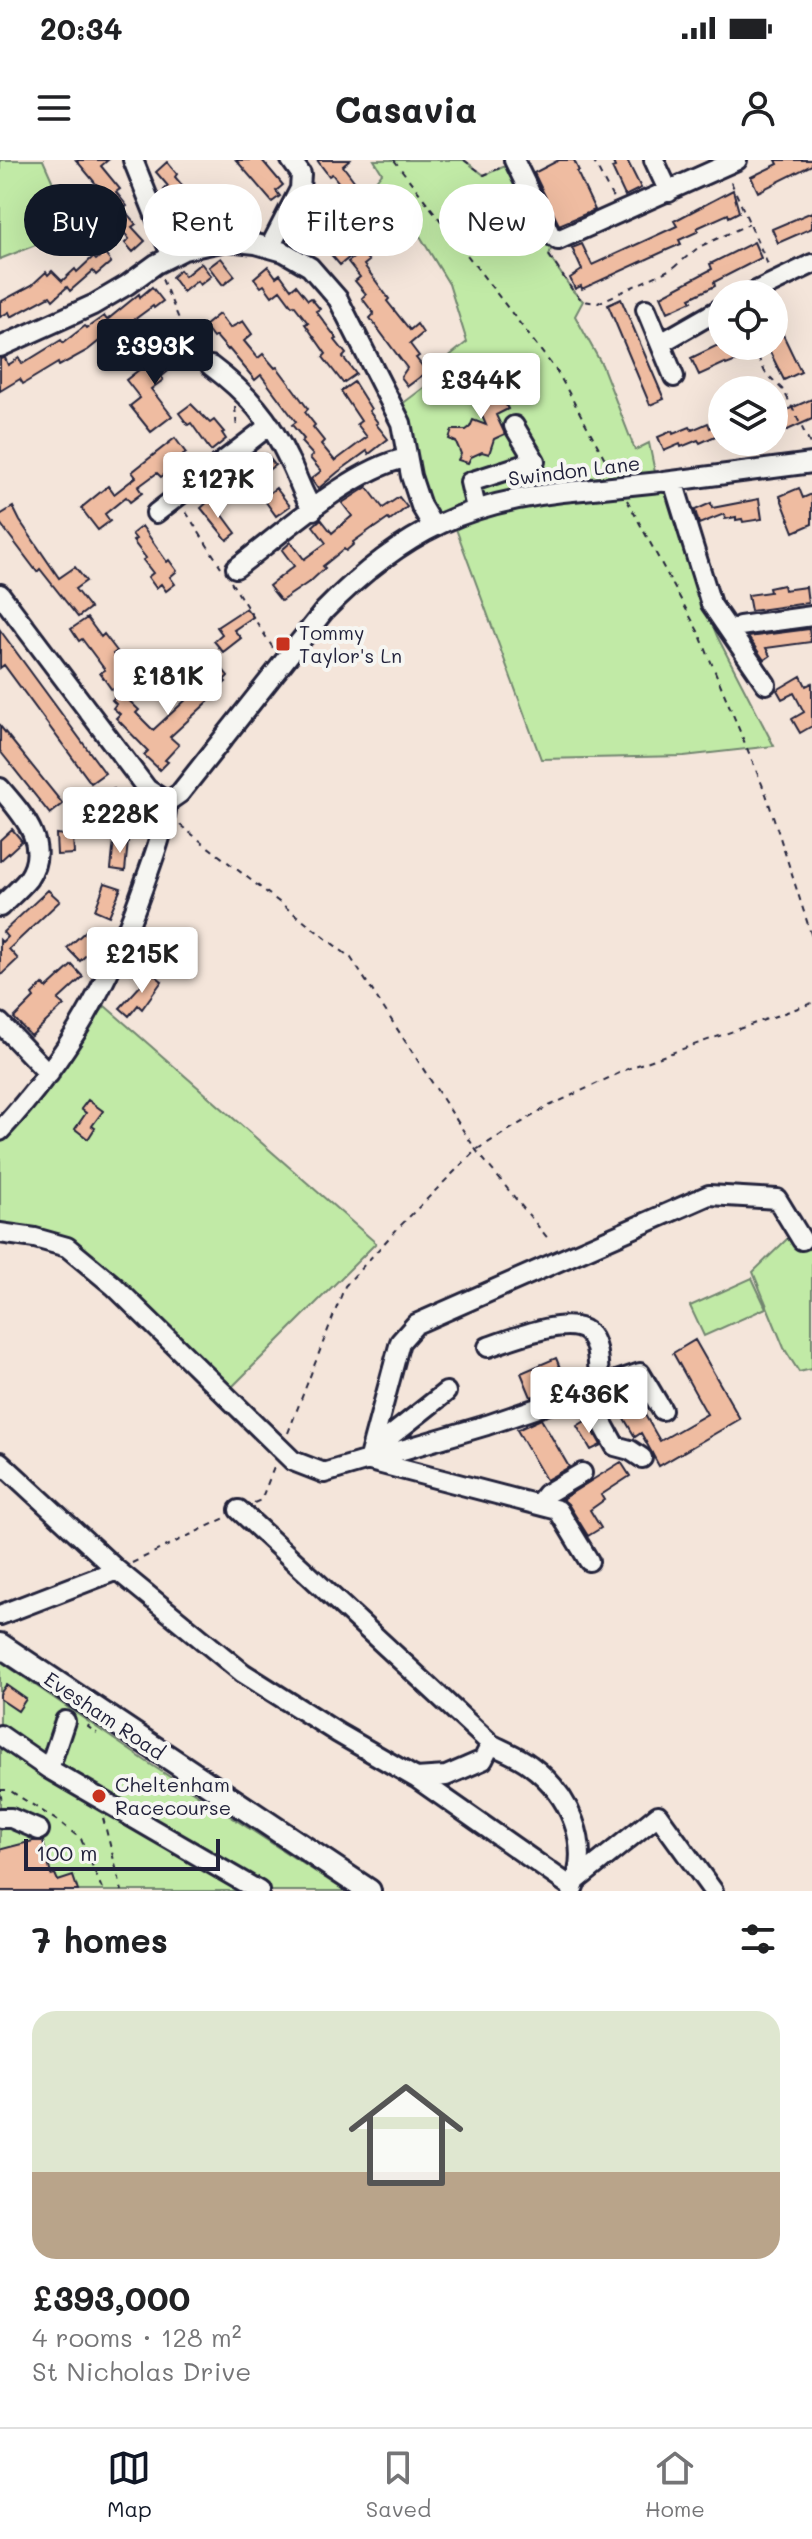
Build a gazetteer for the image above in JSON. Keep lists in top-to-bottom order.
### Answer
{
  "streets": {
    "main road": ["Evesham Road"],
    "street": ["Swindon Lane"]
  },
  "places": {
    "transit": ["Tommy Taylor's Ln"],
    "other": ["Cheltenham Racecourse"]
  },
  "scale_bar": "100 m",
  "page": {
    "status": "20:34",
    "header": "Casavia",
    "chip": [
      "Buy",
      "Rent",
      "Filters",
      "New"
    ],
    "price": [
      "£393K",
      "£344K",
      "£127K",
      "£181K",
      "£228K",
      "£215K",
      "£436K"
    ],
    "scale": "100 m",
    "heading": "7 homes",
    "list": [
      {
        "name": "£393,000",
        "note": "4 rooms · 128 m² · St Nicholas Drive"
      }
    ],
    "tabs": ["Map", "Saved", "Home"]
  }
}
